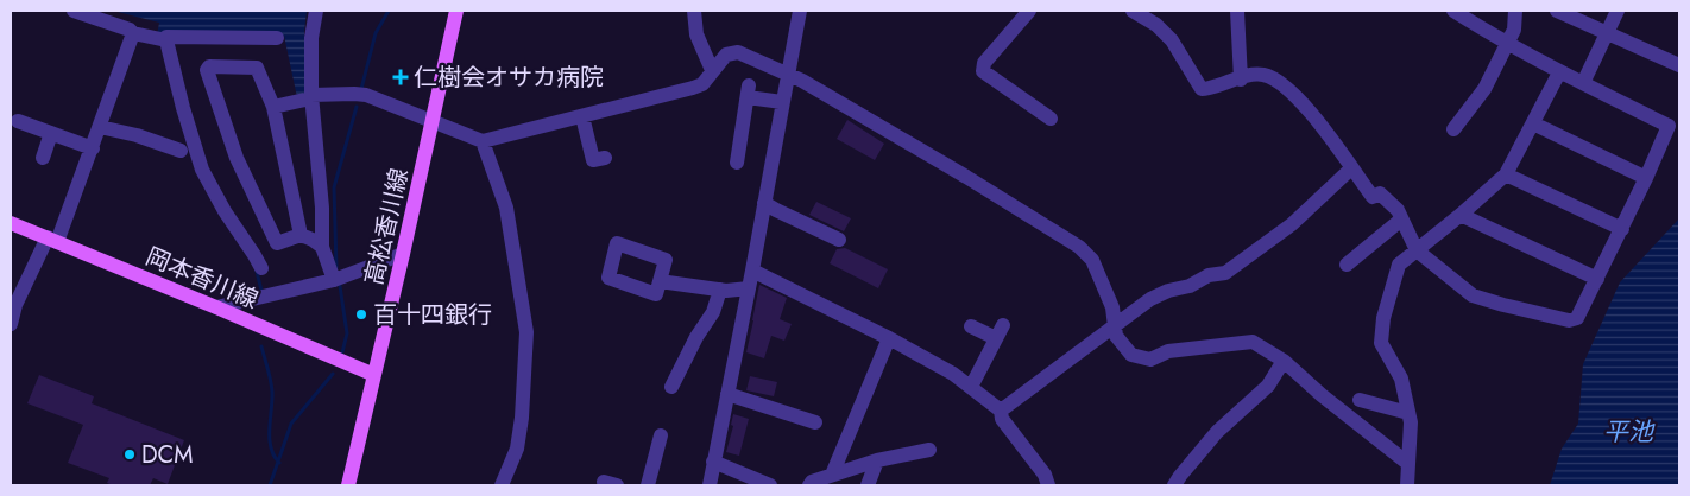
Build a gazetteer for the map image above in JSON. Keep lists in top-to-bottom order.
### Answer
{
  "streets": {
    "main road": ["高松香川線", "岡本香川線"]
  },
  "crossings": [
    ["高松香川線", "岡本香川線"]
  ],
  "water": ["平池"],
  "places": {
    "health": ["仁樹会オサカ病院"],
    "other": ["百十四銀行", "DCM"]
  }
}
